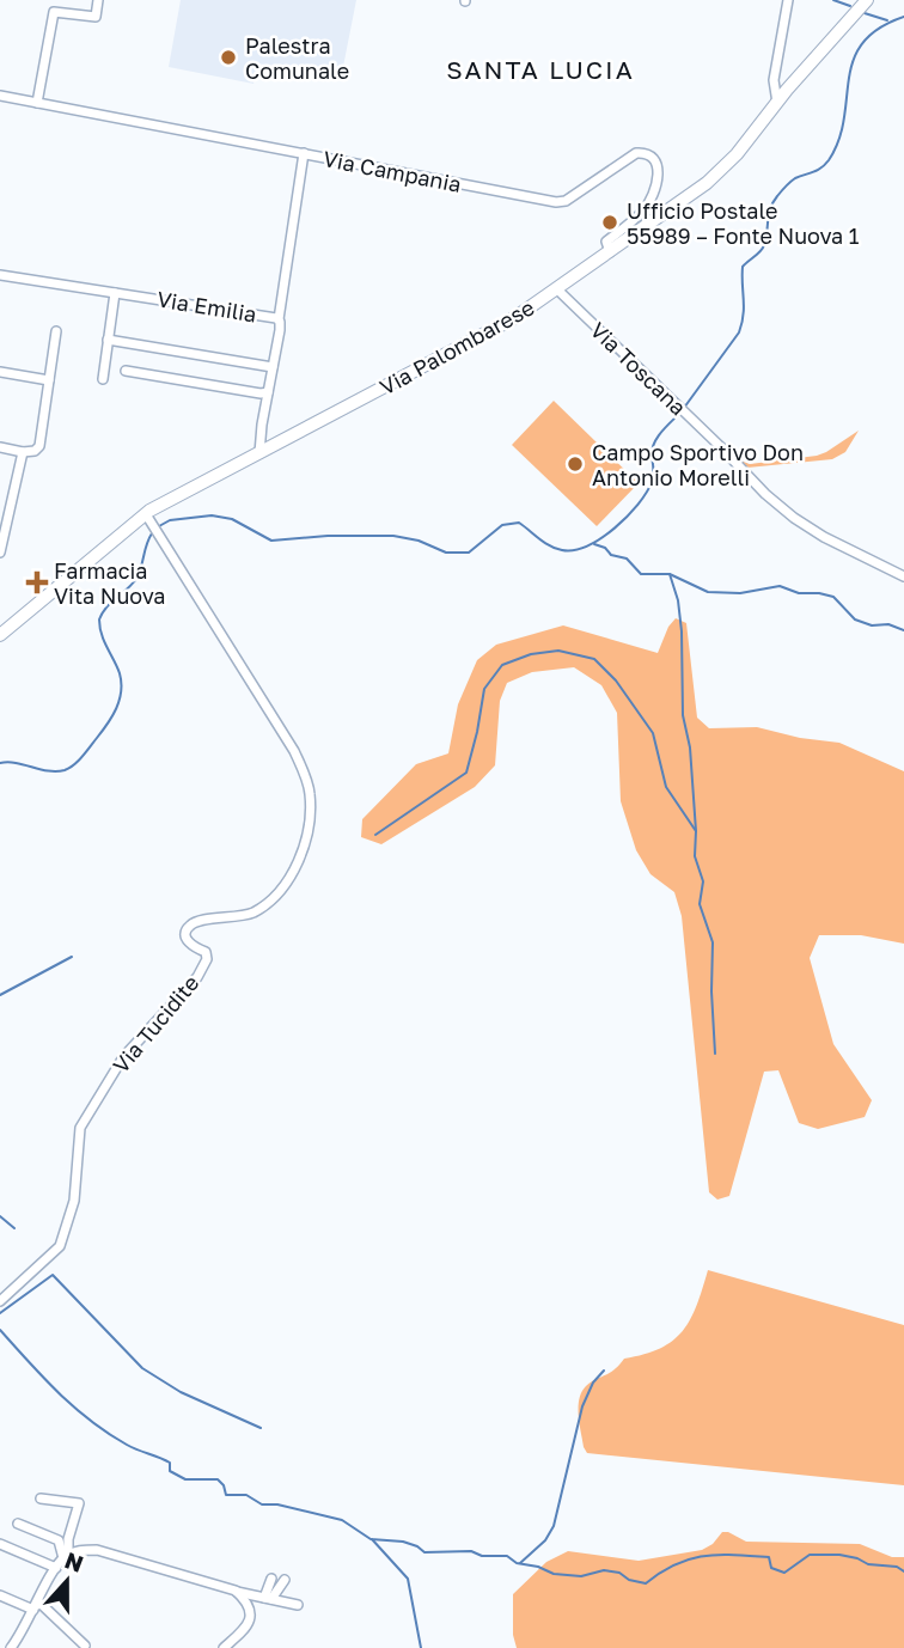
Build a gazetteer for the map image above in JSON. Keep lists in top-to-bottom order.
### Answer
{
  "streets": {
    "main road": ["Via Palombarese"],
    "street": [
      "Via Campania",
      "Via Emilia",
      "Via Toscana",
      "Via Tucidite"
    ]
  },
  "crossings": [
    ["Via Campania", "Via Palombarese"],
    ["Via Emilia", "Via Palombarese"],
    ["Via Palombarese", "Via Toscana"],
    ["Via Palombarese", "Via Tucidite"]
  ],
  "districts": ["SANTA LUCIA"],
  "places": {
    "other": ["Palestra Comunale", "Ufficio Postale 55989 – Fonte Nuova 1", "Campo Sportivo Don Antonio Morelli"],
    "health": ["Farmacia Vita Nuova"]
  },
  "north": "top"
}
